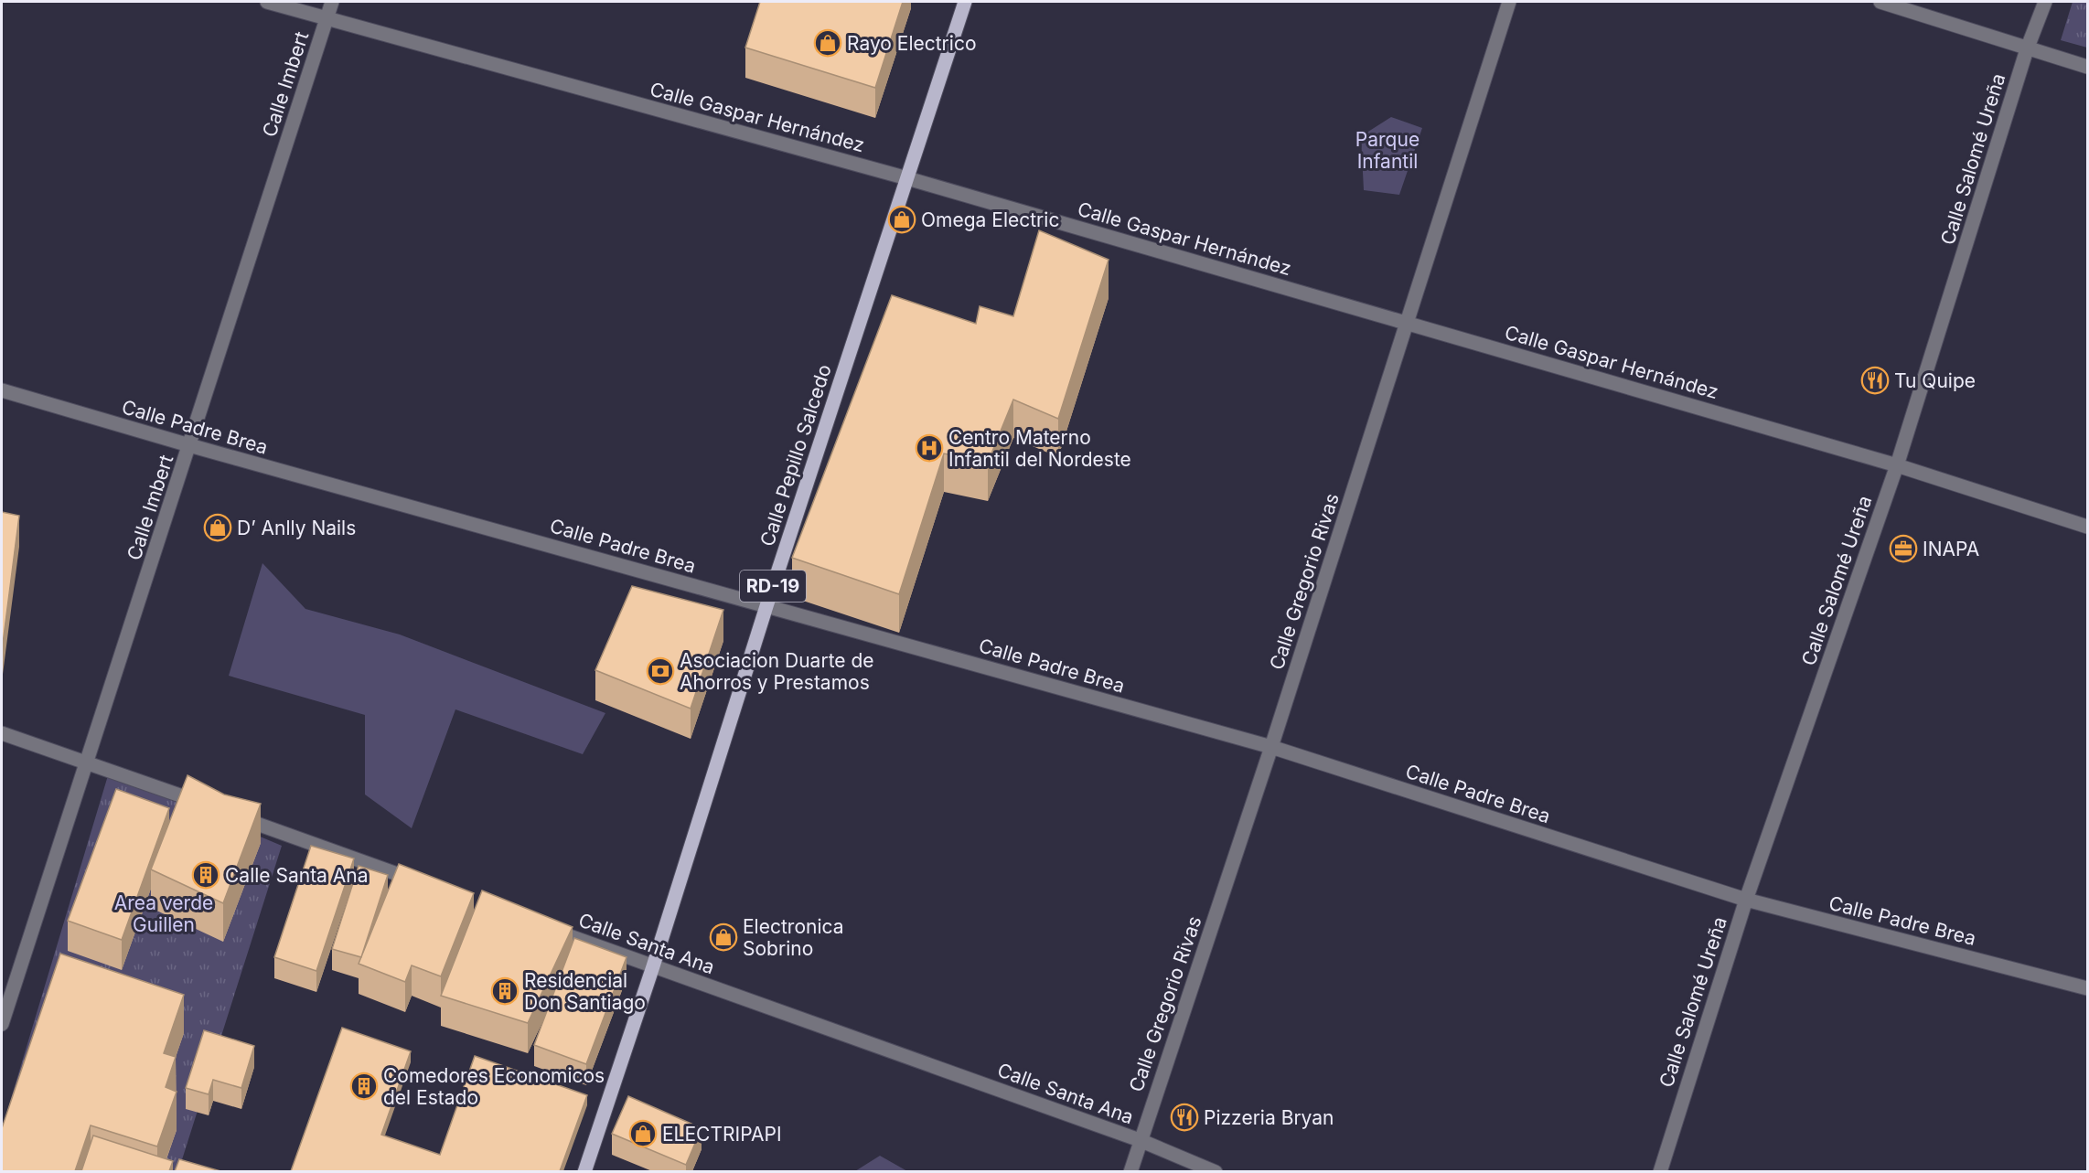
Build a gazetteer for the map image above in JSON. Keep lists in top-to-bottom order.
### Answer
{
  "streets": {
    "main road": ["Calle Pepillo Salcedo", "RD-19"],
    "street": [
      "Calle Imbert",
      "Calle Gaspar Hernández",
      "Calle Salomé Ureña",
      "Calle Padre Brea",
      "Calle Gregorio Rivas",
      "Calle Santa Ana"
    ]
  },
  "crossings": [
    ["Calle Imbert", "Calle Gaspar Hernández"],
    ["Calle Imbert", "Calle Padre Brea"],
    ["Calle Gaspar Hernández", "Calle Salomé Ureña"],
    ["Calle Gaspar Hernández", "Calle Pepillo Salcedo"],
    ["Calle Gaspar Hernández", "Calle Gregorio Rivas"],
    ["Calle Salomé Ureña", "Calle Padre Brea"],
    ["Calle Padre Brea", "Calle Pepillo Salcedo"],
    ["Calle Padre Brea", "Calle Gregorio Rivas"],
    ["Calle Pepillo Salcedo", "Calle Santa Ana"],
    ["Calle Gregorio Rivas", "Calle Santa Ana"]
  ],
  "parks": ["Parque Infantil", "Area verde Guillen"],
  "places": {
    "shop": [
      "Rayo Electrico",
      "Omega Electric",
      "D’ Anlly Nails",
      "Electronica Sobrino",
      "ELECTRIPAPI"
    ],
    "restaurant": ["Tu Quipe", "Pizzeria Bryan"],
    "hospital": ["Centro Materno Infantil del Nordeste"],
    "office": ["INAPA"],
    "bank": ["Asociacion Duarte de Ahorros y Prestamos"],
    "building": ["Calle Santa Ana", "Residencial Don Santiago", "Comedores Economicos del Estado"]
  }
}
